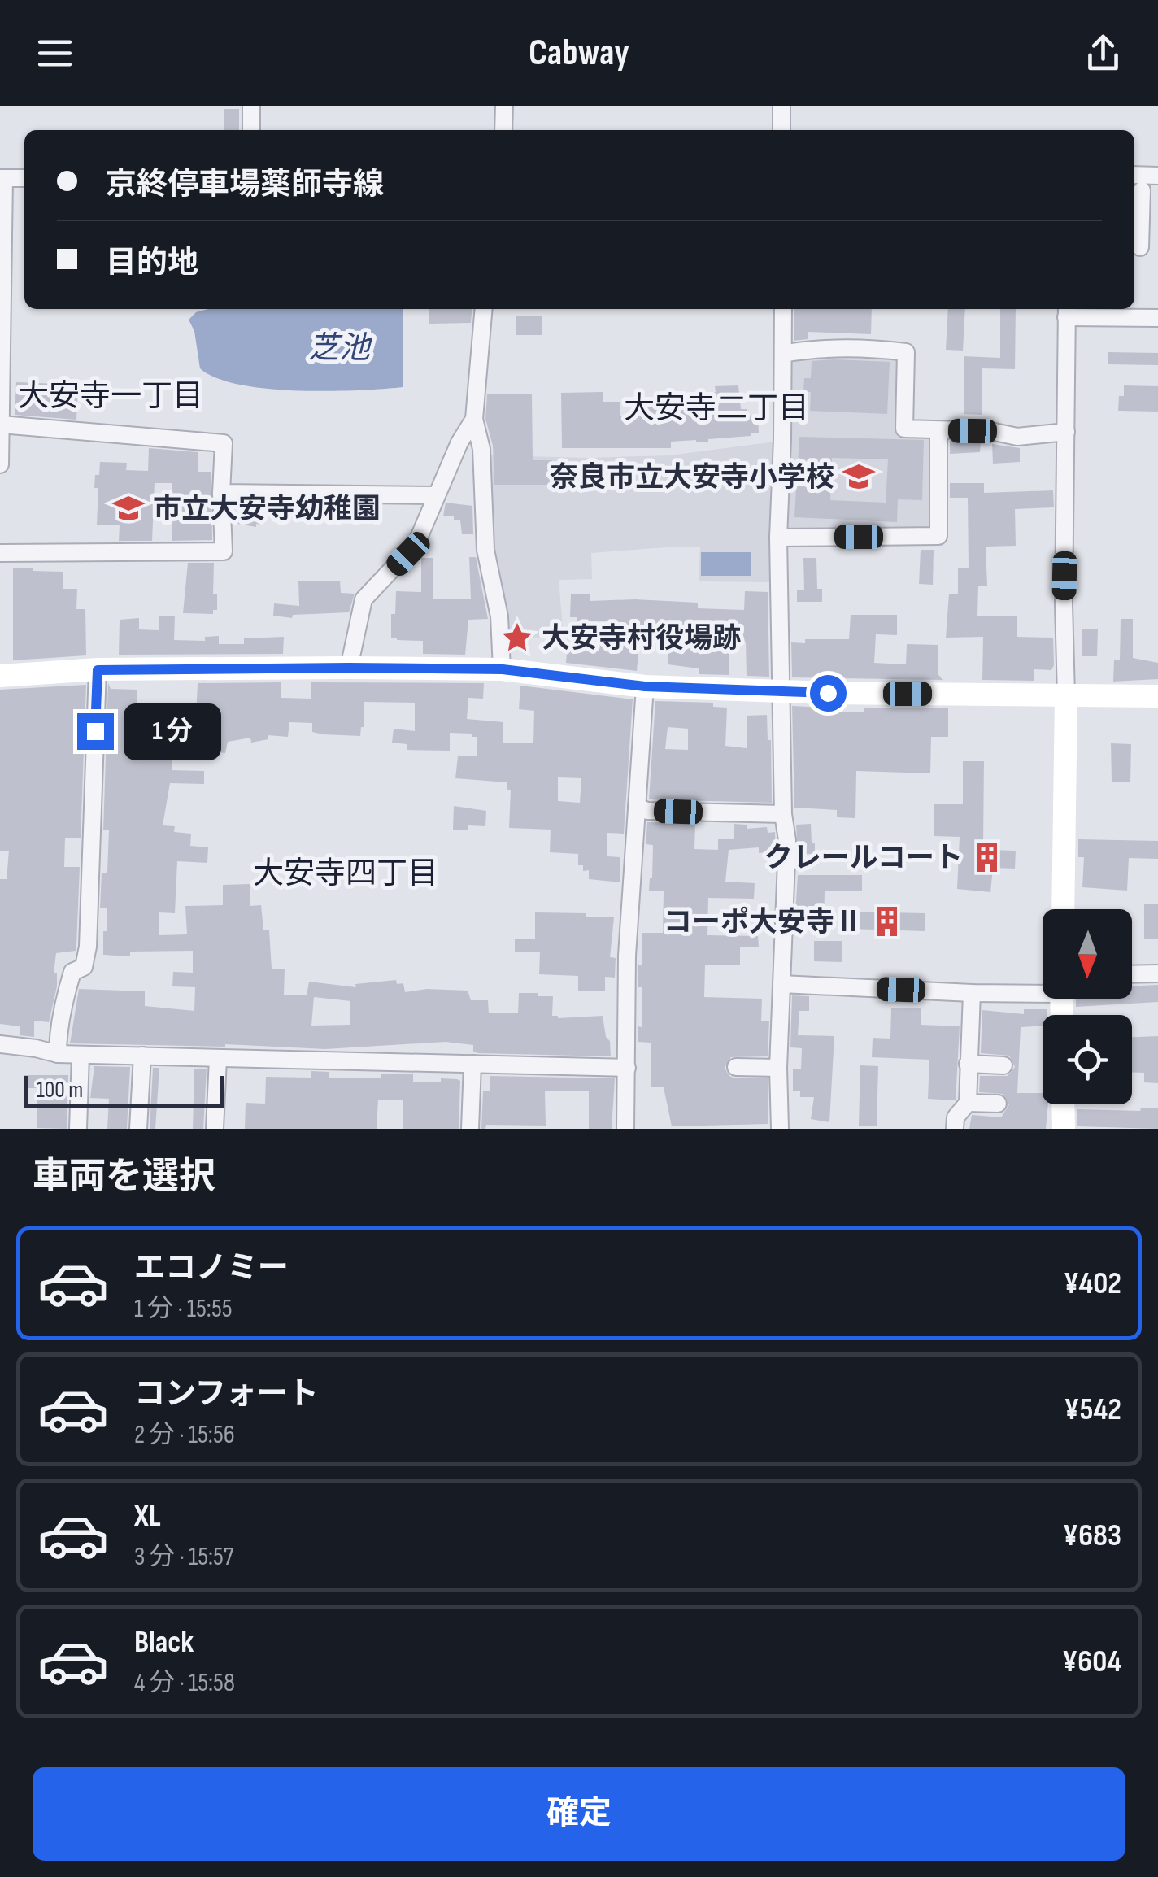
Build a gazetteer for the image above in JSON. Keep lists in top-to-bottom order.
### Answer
{
  "districts": ["大安寺一丁目", "大安寺二丁目", "大安寺四丁目"],
  "water": ["芝池"],
  "places": {
    "school or university": ["奈良市立大安寺小学校", "市立大安寺幼稚園"],
    "place": ["大安寺村役場跡"],
    "building": ["クレールコート", "コーポ大安寺Ⅱ"]
  },
  "scale_bar": "100 m",
  "north": "bottom",
  "page": {
    "header": "Cabway",
    "banner": ["京終停車場薬師寺線", "目的地"],
    "bubble": "1 分",
    "scale": "100 m",
    "heading": "車両を選択",
    "list": [
      {
        "name": "エコノミー",
        "note": "1 分 · 15:55",
        "value": "¥402"
      },
      {
        "name": "コンフォート",
        "note": "2 分 · 15:56",
        "value": "¥542"
      },
      {
        "name": "XL",
        "note": "3 分 · 15:57",
        "value": "¥683"
      },
      {
        "name": "Black",
        "note": "4 分 · 15:58",
        "value": "¥604"
      }
    ],
    "buttons": "確定"
  }
}
